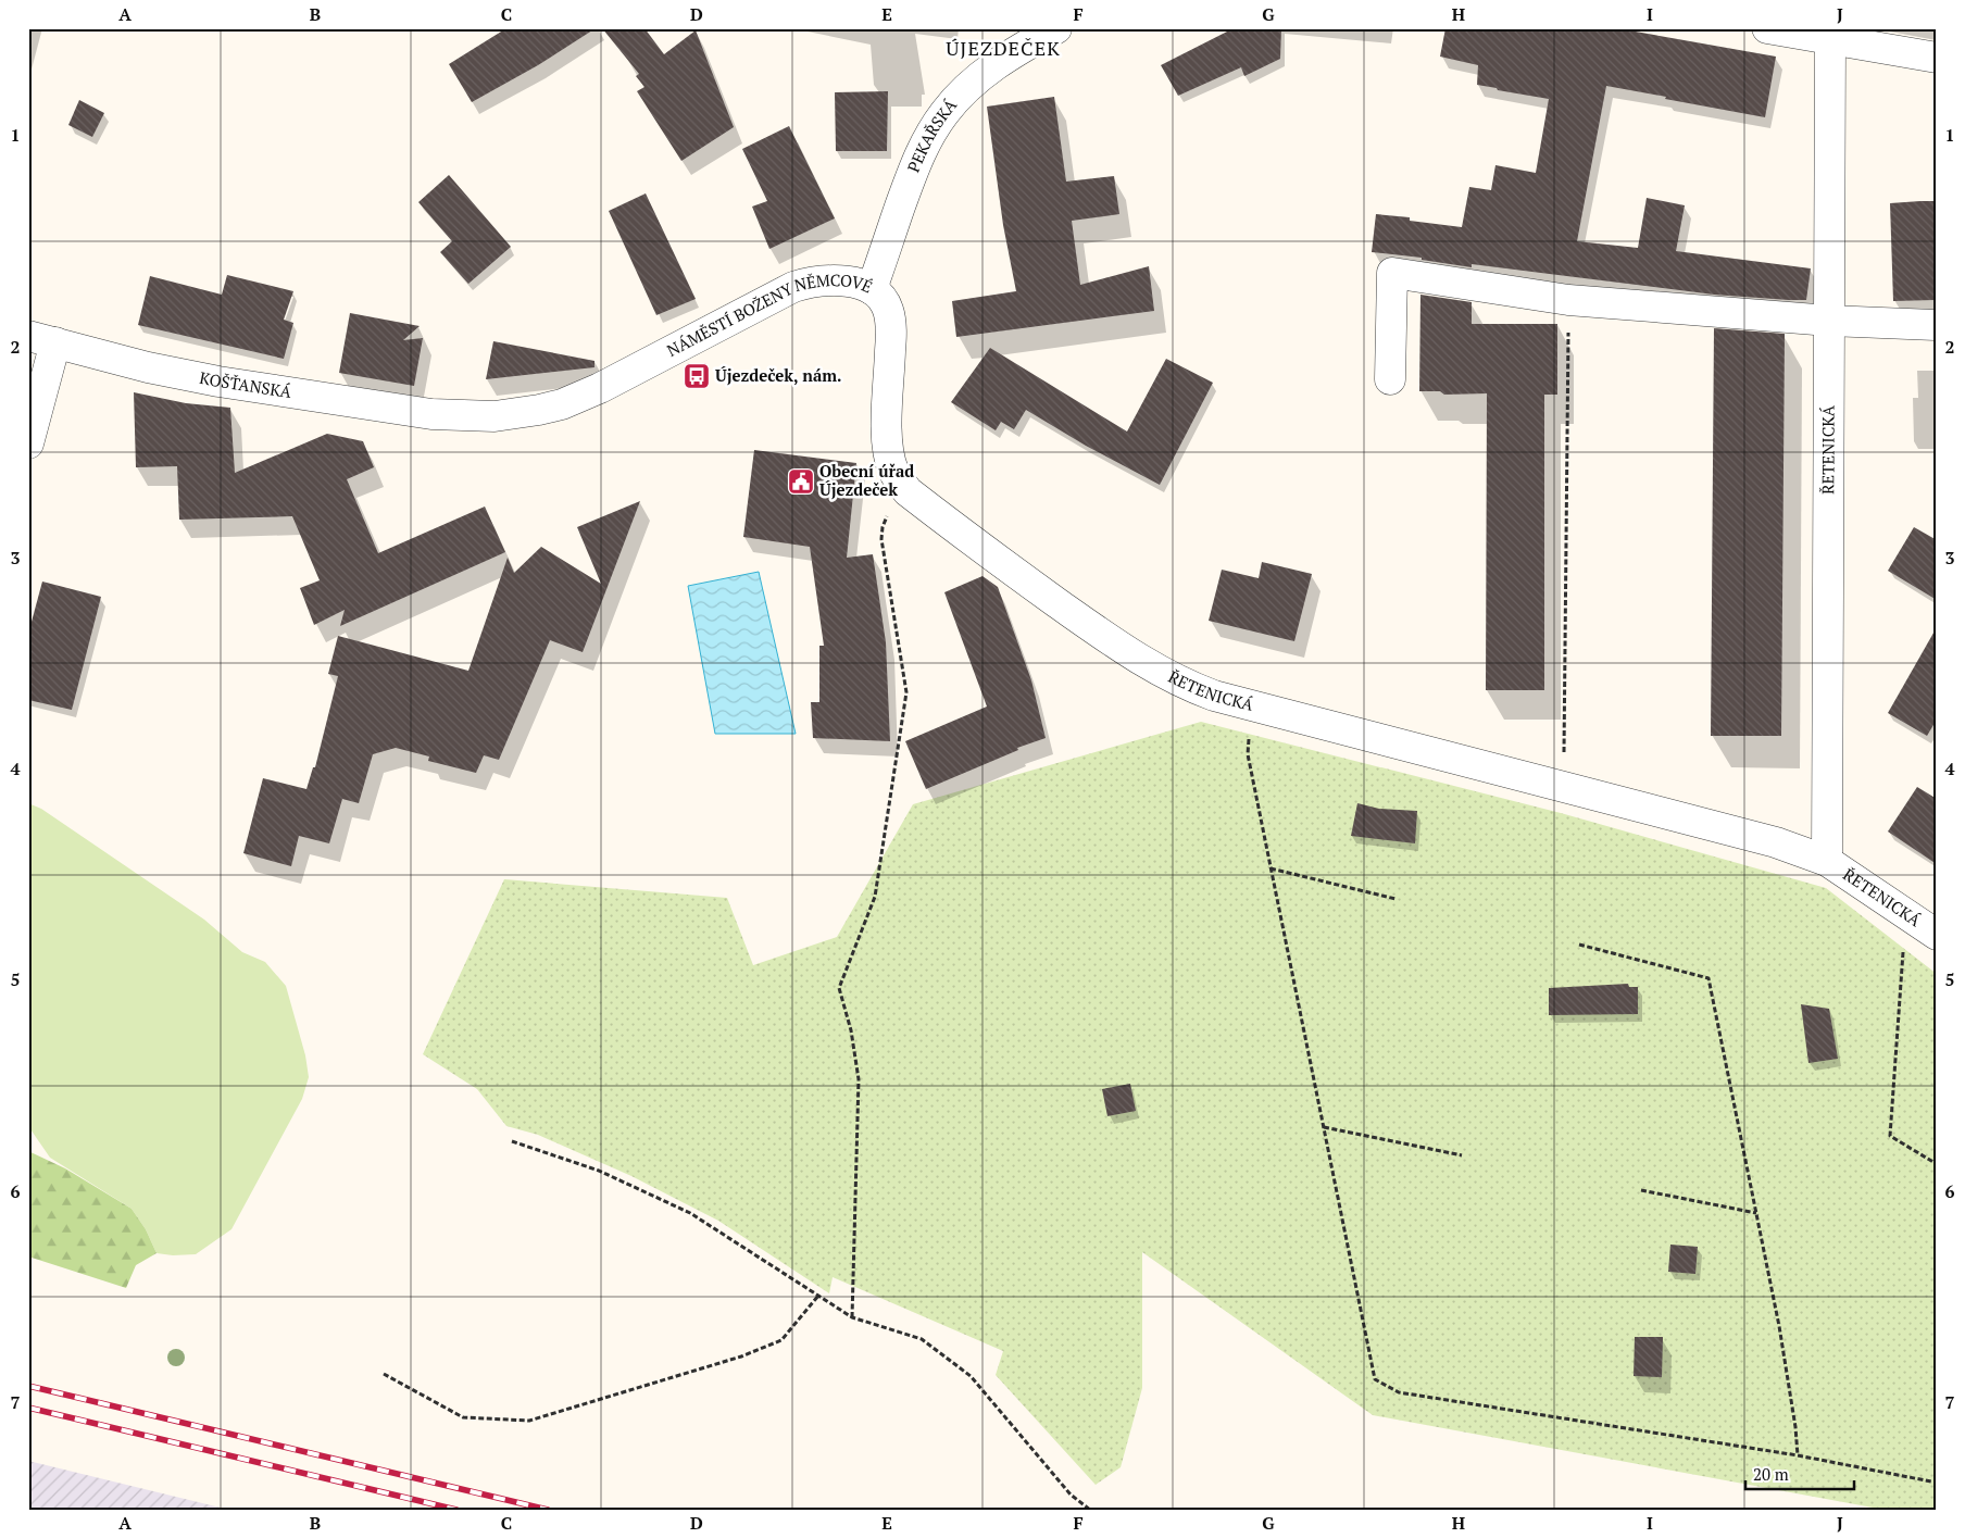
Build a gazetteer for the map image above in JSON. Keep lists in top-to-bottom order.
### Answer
{
  "streets": {
    "street": [
      "PEKAŘSKÁ",
      "NÁMĚSTÍ BOŽENY NĚMCOVÉ",
      "KOŠŤANSKÁ",
      "ŘETENICKÁ"
    ]
  },
  "crossings": [
    ["PEKAŘSKÁ", "NÁMĚSTÍ BOŽENY NĚMCOVÉ"],
    ["NÁMĚSTÍ BOŽENY NĚMCOVÉ", "KOŠŤANSKÁ"],
    ["NÁMĚSTÍ BOŽENY NĚMCOVÉ", "ŘETENICKÁ"]
  ],
  "districts": ["ÚJEZDEČEK"],
  "places": {
    "bus stop": ["Újezdeček, nám."],
    "public building": ["Obecní úřad Újezdeček"]
  },
  "scale_bar": "20 m",
  "grid": {
    "columns": [
      "A",
      "B",
      "C",
      "D",
      "E",
      "F",
      "G",
      "H",
      "I",
      "J"
    ],
    "rows": [
      "1",
      "2",
      "3",
      "4",
      "5",
      "6",
      "7"
    ]
  }
}
